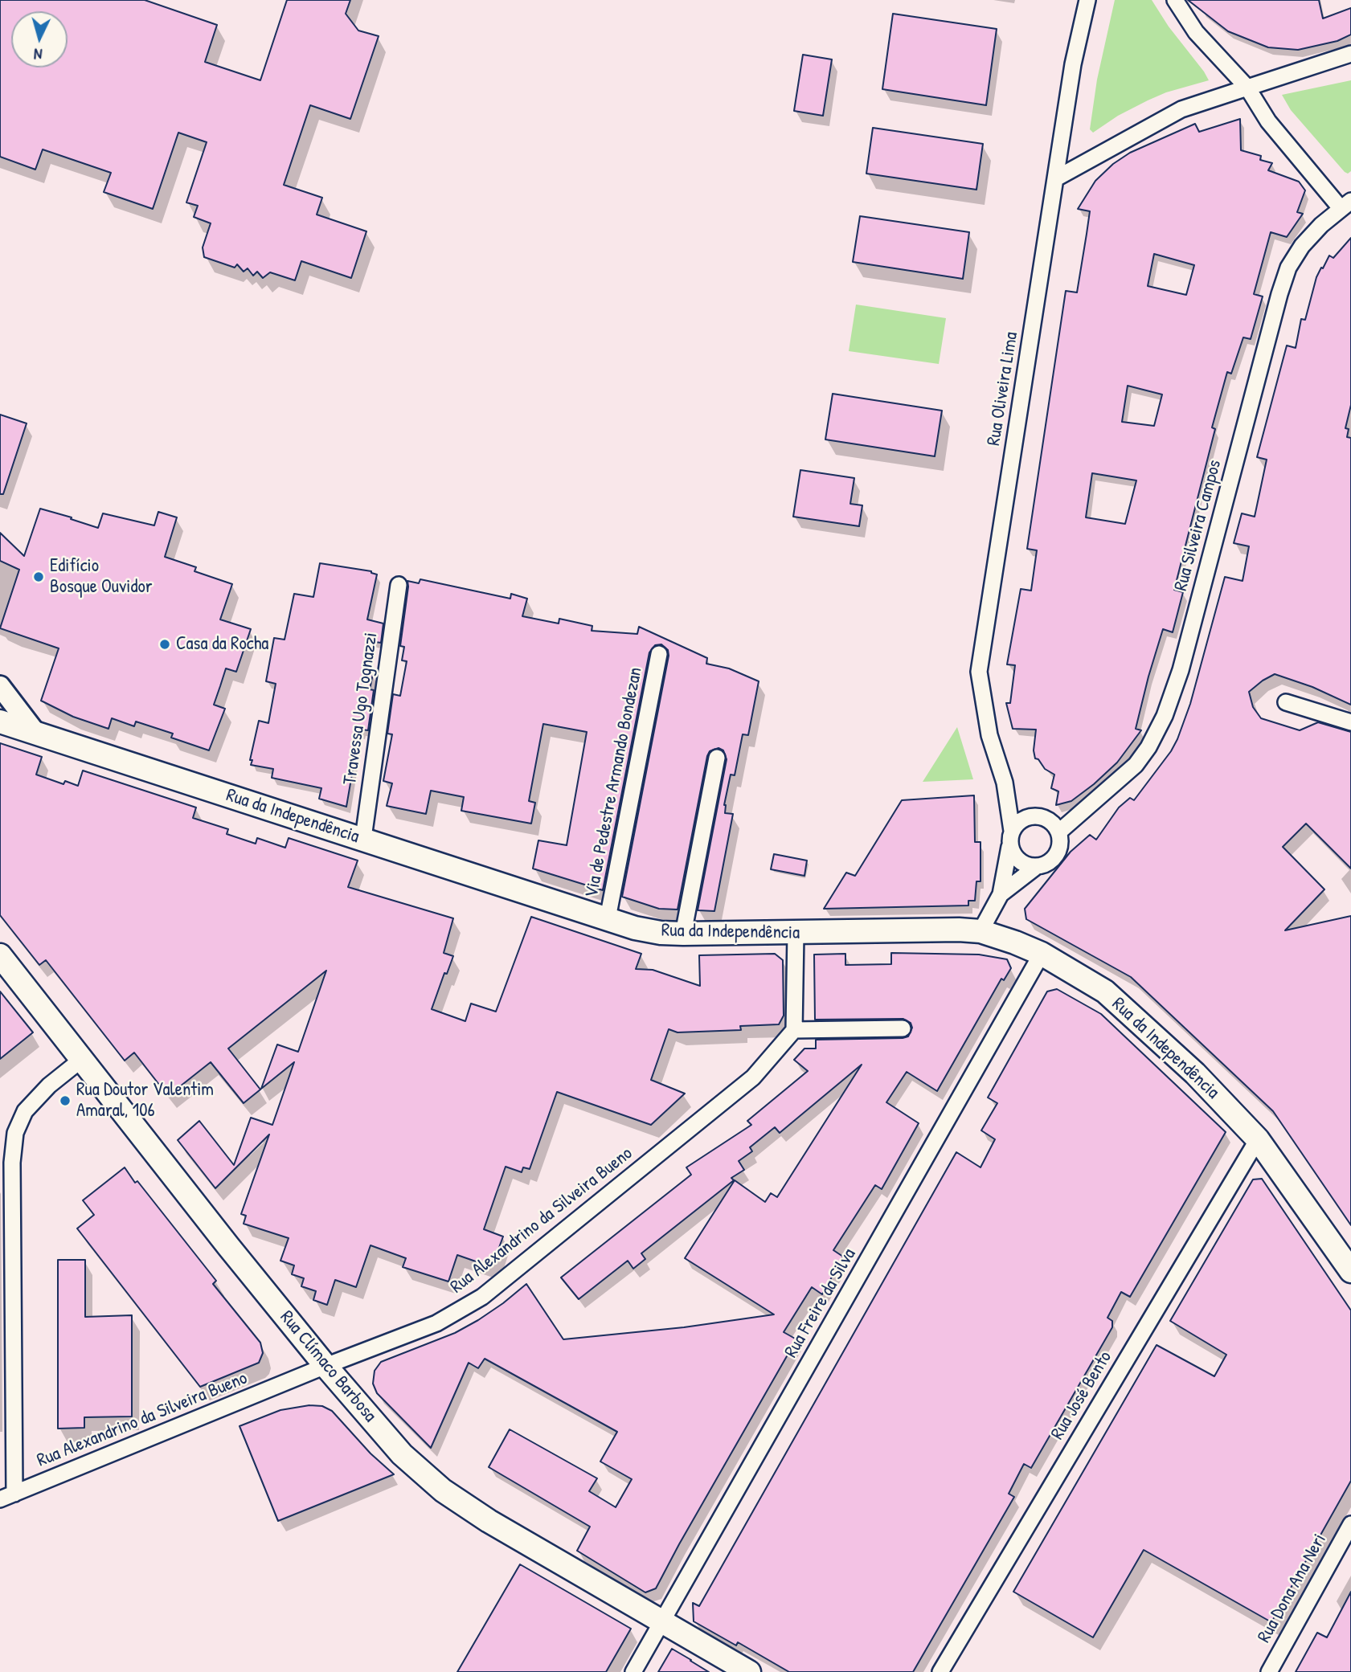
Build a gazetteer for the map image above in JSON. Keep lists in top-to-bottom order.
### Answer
{
  "streets": {
    "main road": ["Rua da Independência", "Rua Clímaco Barbosa"],
    "street": [
      "Rua Oliveira Lima",
      "Rua Silveira Campos",
      "Travessa Ugo Tognazzi",
      "Via de Pedestre Armando Bondezan",
      "Rua Alexandrino da Silveira Bueno",
      "Rua Freire da Silva",
      "Rua José Bento",
      "Rua Dona Ana Neri"
    ]
  },
  "crossings": [
    ["Rua Oliveira Lima", "Rua Silveira Campos"],
    ["Travessa Ugo Tognazzi", "Rua da Independência"],
    ["Via de Pedestre Armando Bondezan", "Rua da Independência"],
    ["Rua da Independência", "Rua Freire da Silva"],
    ["Rua da Independência", "Rua José Bento"],
    ["Rua Alexandrino da Silveira Bueno", "Rua Clímaco Barbosa"],
    ["Rua Freire da Silva", "Rua Clímaco Barbosa"]
  ],
  "places": ["Edifício Bosque Ouvidor", "Casa da Rocha", "Rua Doutor Valentim Amaral, 106"],
  "north": "bottom"
}
